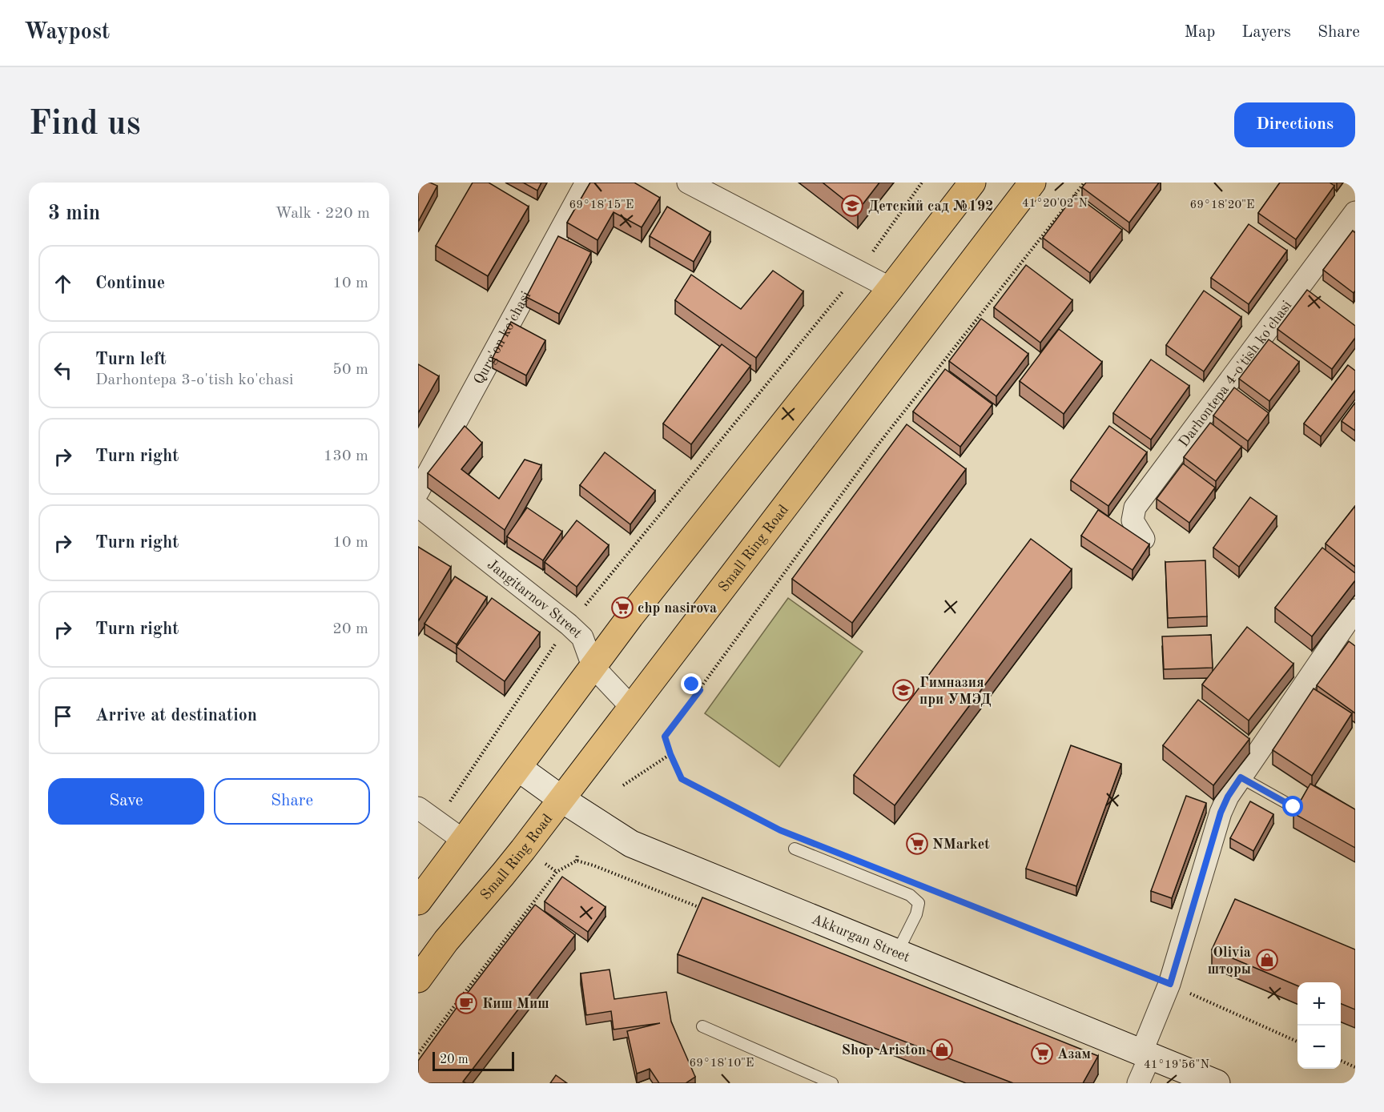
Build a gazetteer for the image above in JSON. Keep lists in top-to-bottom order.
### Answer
{
  "streets": {
    "highway": ["Small Ring Road"],
    "main road": ["Akkurgan Street"],
    "street": ["Qurg'on ko'chasi", "Darhontepa 4-o'tish ko'chasi", "Jangitarnov Street"]
  },
  "crossings": [
    ["Small Ring Road", "Jangitarnov Street"],
    ["Small Ring Road", "Akkurgan Street"]
  ],
  "places": {
    "school or university": ["Детский сад №192", "Гимназия при УМЭД"],
    "supermarket": ["chp nasirova", "NMarket", "Азам"],
    "shop": ["Olivia шторы", "Shop Ariston"],
    "cafe": ["Киш Миш"]
  },
  "scale_bar": "20 m",
  "page": {
    "header": "Waypost",
    "nav": ["Map", "Layers", "Share"],
    "buttons": [
      "Directions",
      ["Save", "Share"]
    ],
    "title": "Find us",
    "heading": ["3 min", "Walk · 220 m"],
    "list": [
      ["Continue", "10 m"],
      ["Turn left", "Darhontepa 3-o'tish ko'chasi", "50 m"],
      ["Turn right", "130 m"],
      ["Turn right", "10 m"],
      ["Turn right", "20 m"],
      "Arrive at destination"
    ],
    "map_buttons": ["+", "−"],
    "scale": "20 m"
  },
  "coordinates": [
    "41°20'02\"N",
    "69°18'15\"E",
    "69°18'20\"E",
    "69°18'10\"E",
    "41°19'56\"N"
  ]
}
